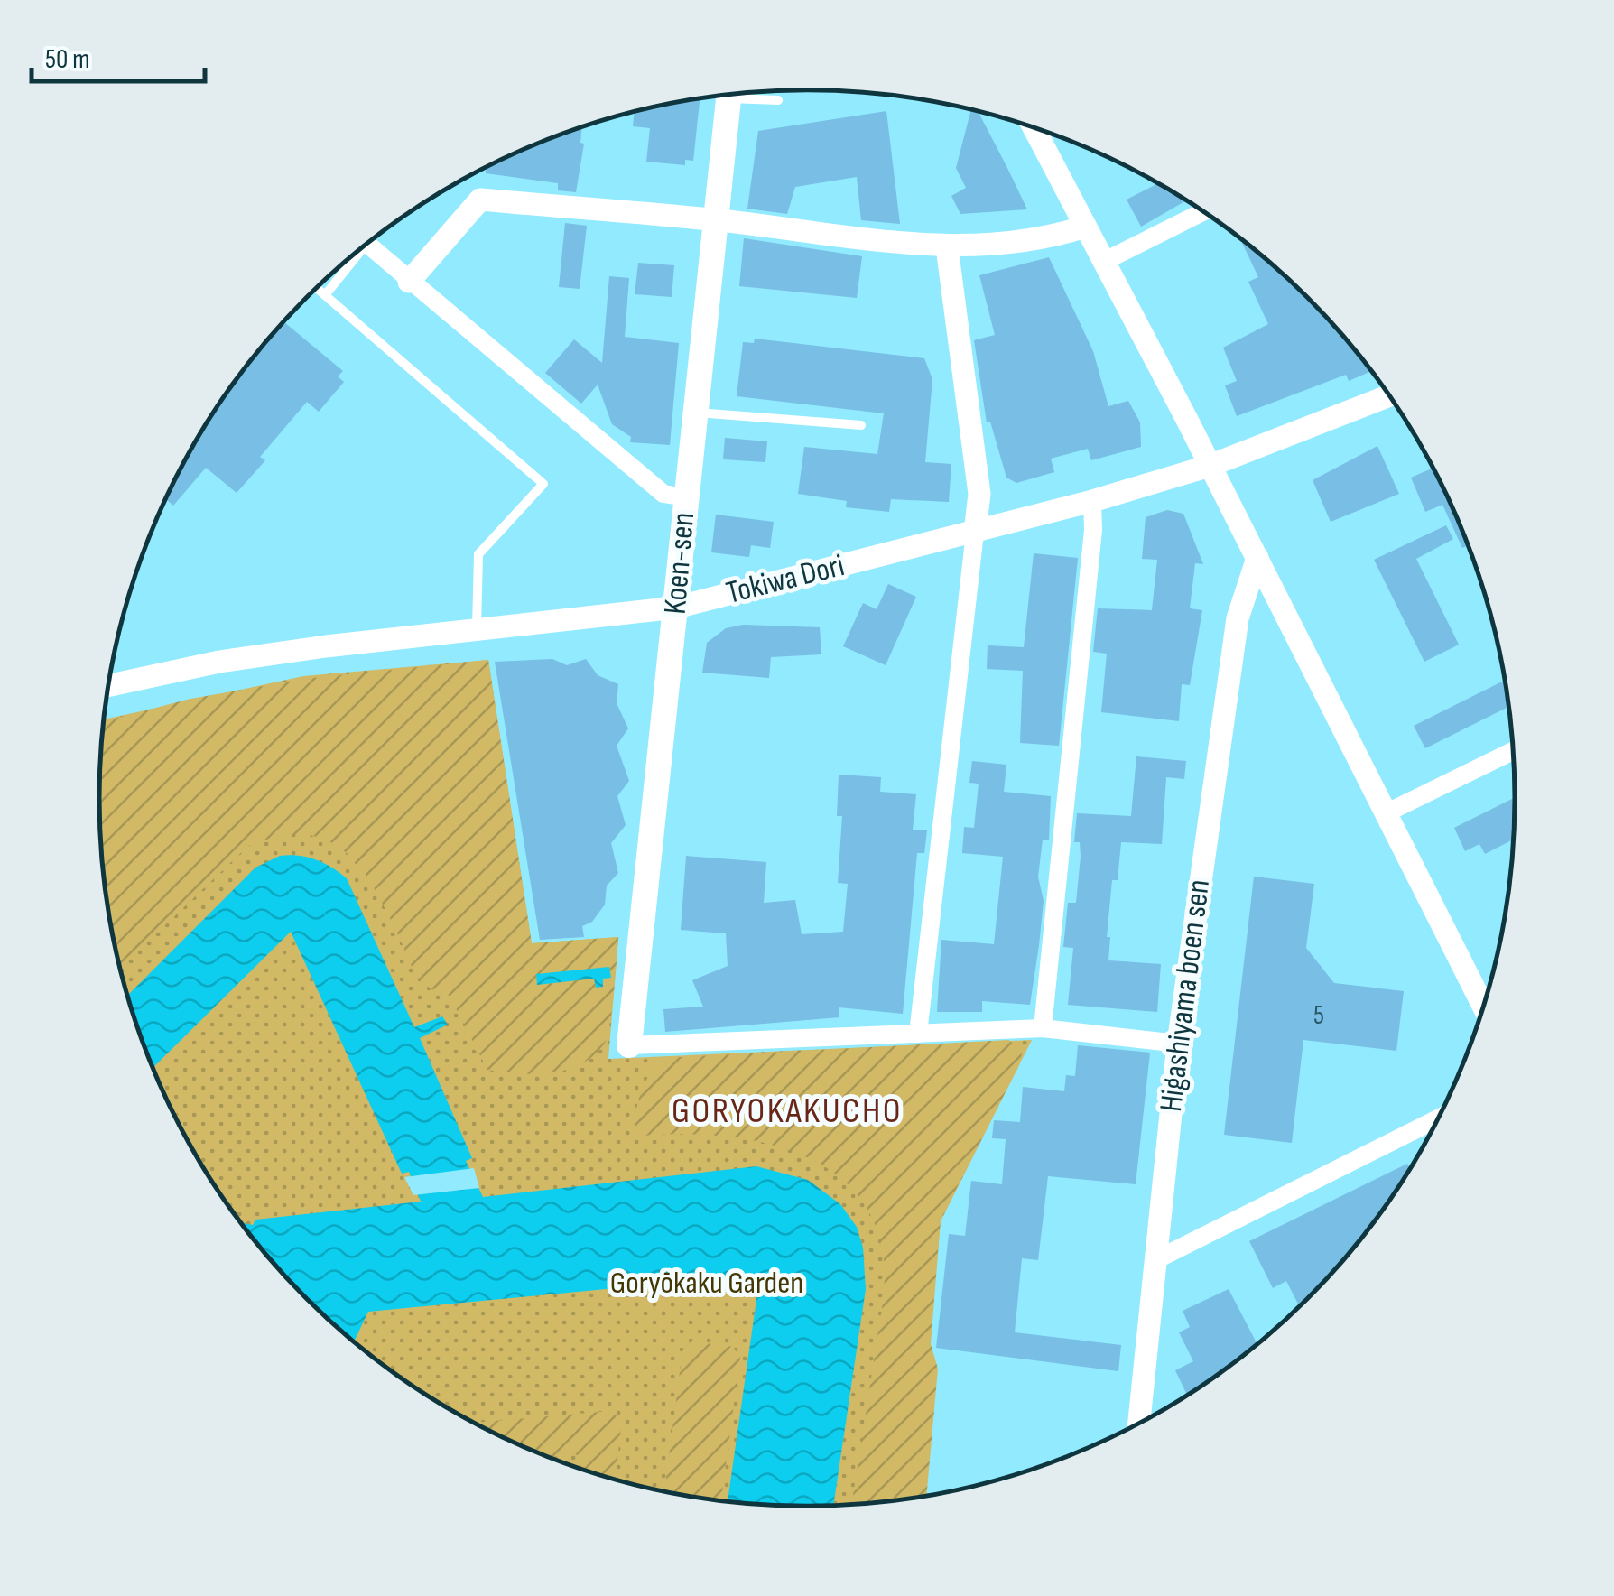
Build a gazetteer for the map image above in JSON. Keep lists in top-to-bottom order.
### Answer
{
  "streets": {
    "main road": ["Koen-sen"],
    "street": ["Tokiwa Dori", "Higashiyama boen sen"]
  },
  "crossings": [
    ["Koen-sen", "Tokiwa Dori"]
  ],
  "districts": ["GORYOKAKUCHO"],
  "parks": ["Goryōkaku Garden"],
  "house_numbers": ["5"],
  "scale_bar": "50 m"
}
